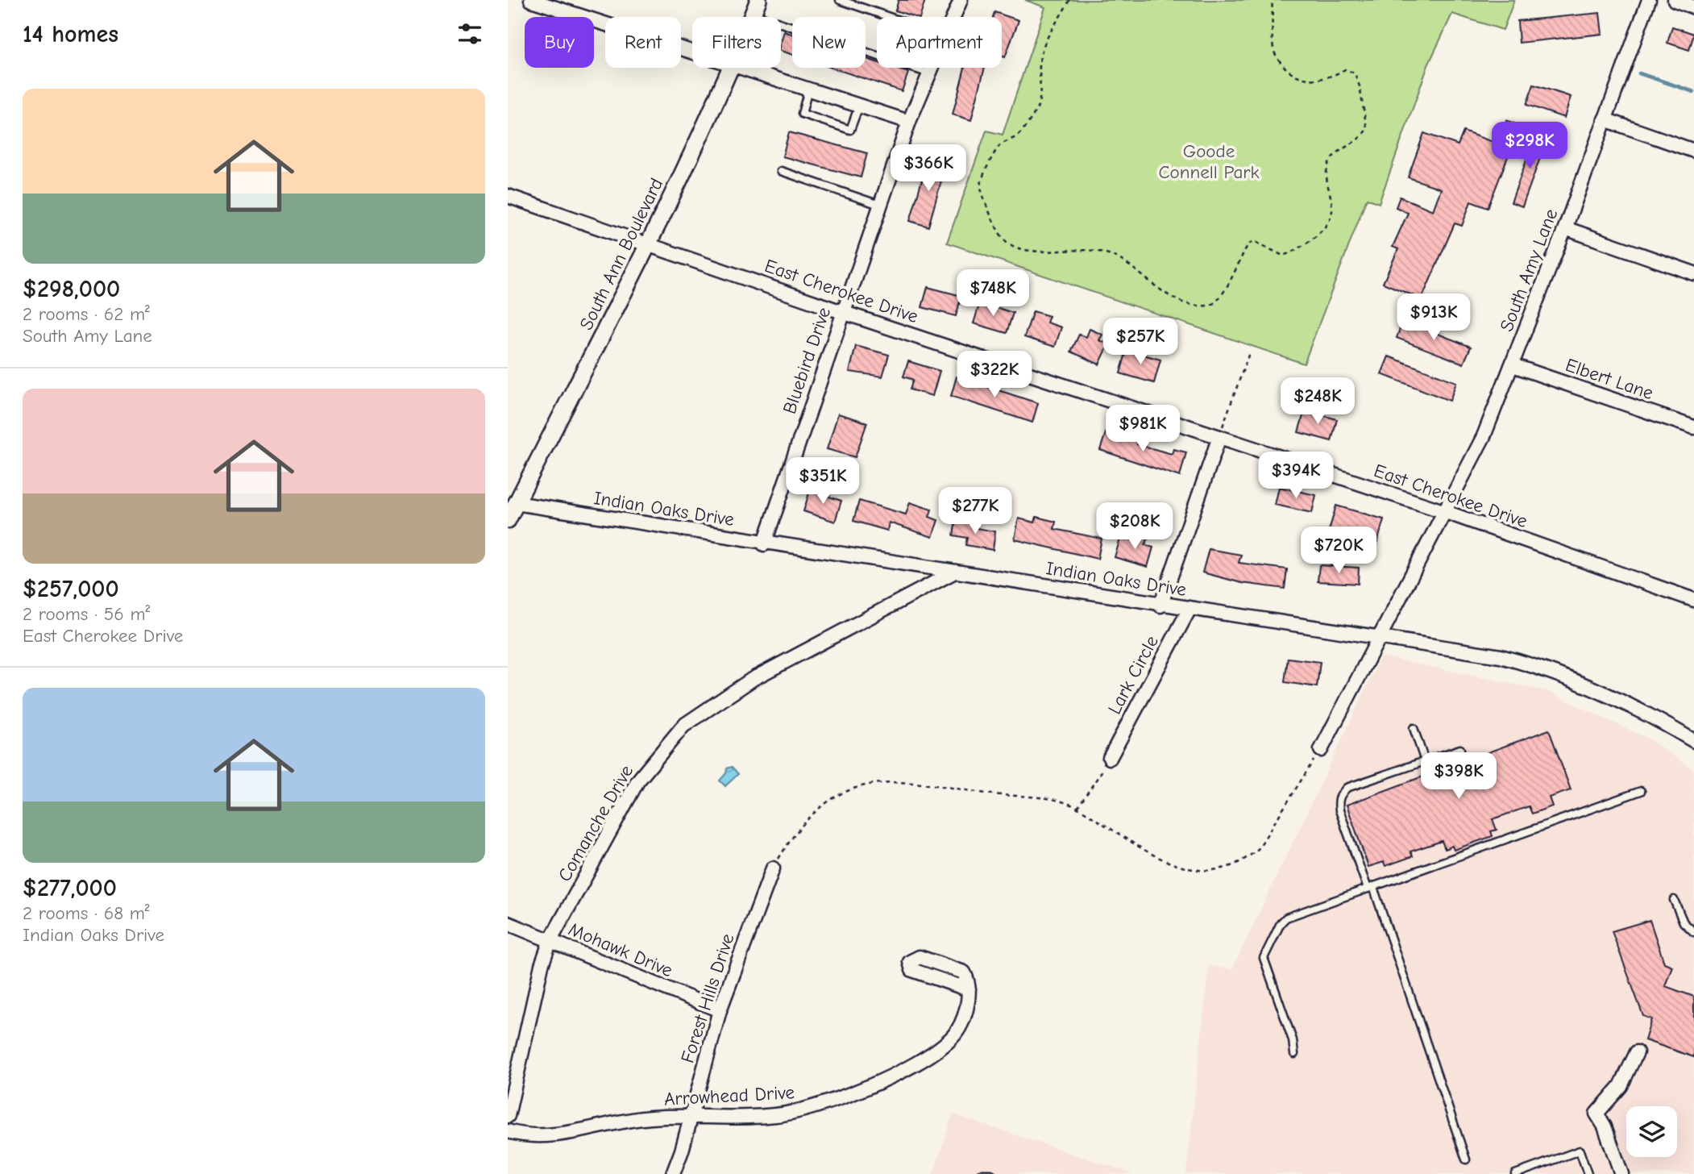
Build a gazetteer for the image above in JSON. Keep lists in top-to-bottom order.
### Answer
{
  "streets": {
    "street": [
      "South Ann Boulevard",
      "South Amy Lane",
      "East Cherokee Drive",
      "Bluebird Drive",
      "Elbert Lane",
      "Indian Oaks Drive",
      "Lark Circle",
      "Comanche Drive",
      "Mohawk Drive",
      "Forest Hills Drive",
      "Arrowhead Drive"
    ]
  },
  "crossings": [
    ["South Ann Boulevard", "East Cherokee Drive"],
    ["South Ann Boulevard", "Indian Oaks Drive"],
    ["South Amy Lane", "East Cherokee Drive"],
    ["South Amy Lane", "Elbert Lane"],
    ["South Amy Lane", "Indian Oaks Drive"],
    ["East Cherokee Drive", "Bluebird Drive"],
    ["Bluebird Drive", "Indian Oaks Drive"],
    ["Indian Oaks Drive", "Lark Circle"],
    ["Indian Oaks Drive", "Comanche Drive"],
    ["Comanche Drive", "Mohawk Drive"],
    ["Mohawk Drive", "Forest Hills Drive"],
    ["Forest Hills Drive", "Arrowhead Drive"]
  ],
  "parks": ["Goode Connell Park"],
  "page": {
    "heading": "14 homes",
    "chip": [
      "Buy",
      "Rent",
      "Filters",
      "New",
      "Apartment"
    ],
    "list": [
      {
        "name": "$298,000",
        "note": "2 rooms · 62 m² · South Amy Lane"
      },
      {
        "name": "$257,000",
        "note": "2 rooms · 56 m² · East Cherokee Drive"
      },
      {
        "name": "$277,000",
        "note": "2 rooms · 68 m² · Indian Oaks Drive"
      }
    ],
    "price": [
      "$298K",
      "$366K",
      "$748K",
      "$913K",
      "$257K",
      "$322K",
      "$248K",
      "$981K",
      "$394K",
      "$351K",
      "$277K",
      "$208K",
      "$720K",
      "$398K"
    ]
  }
}
